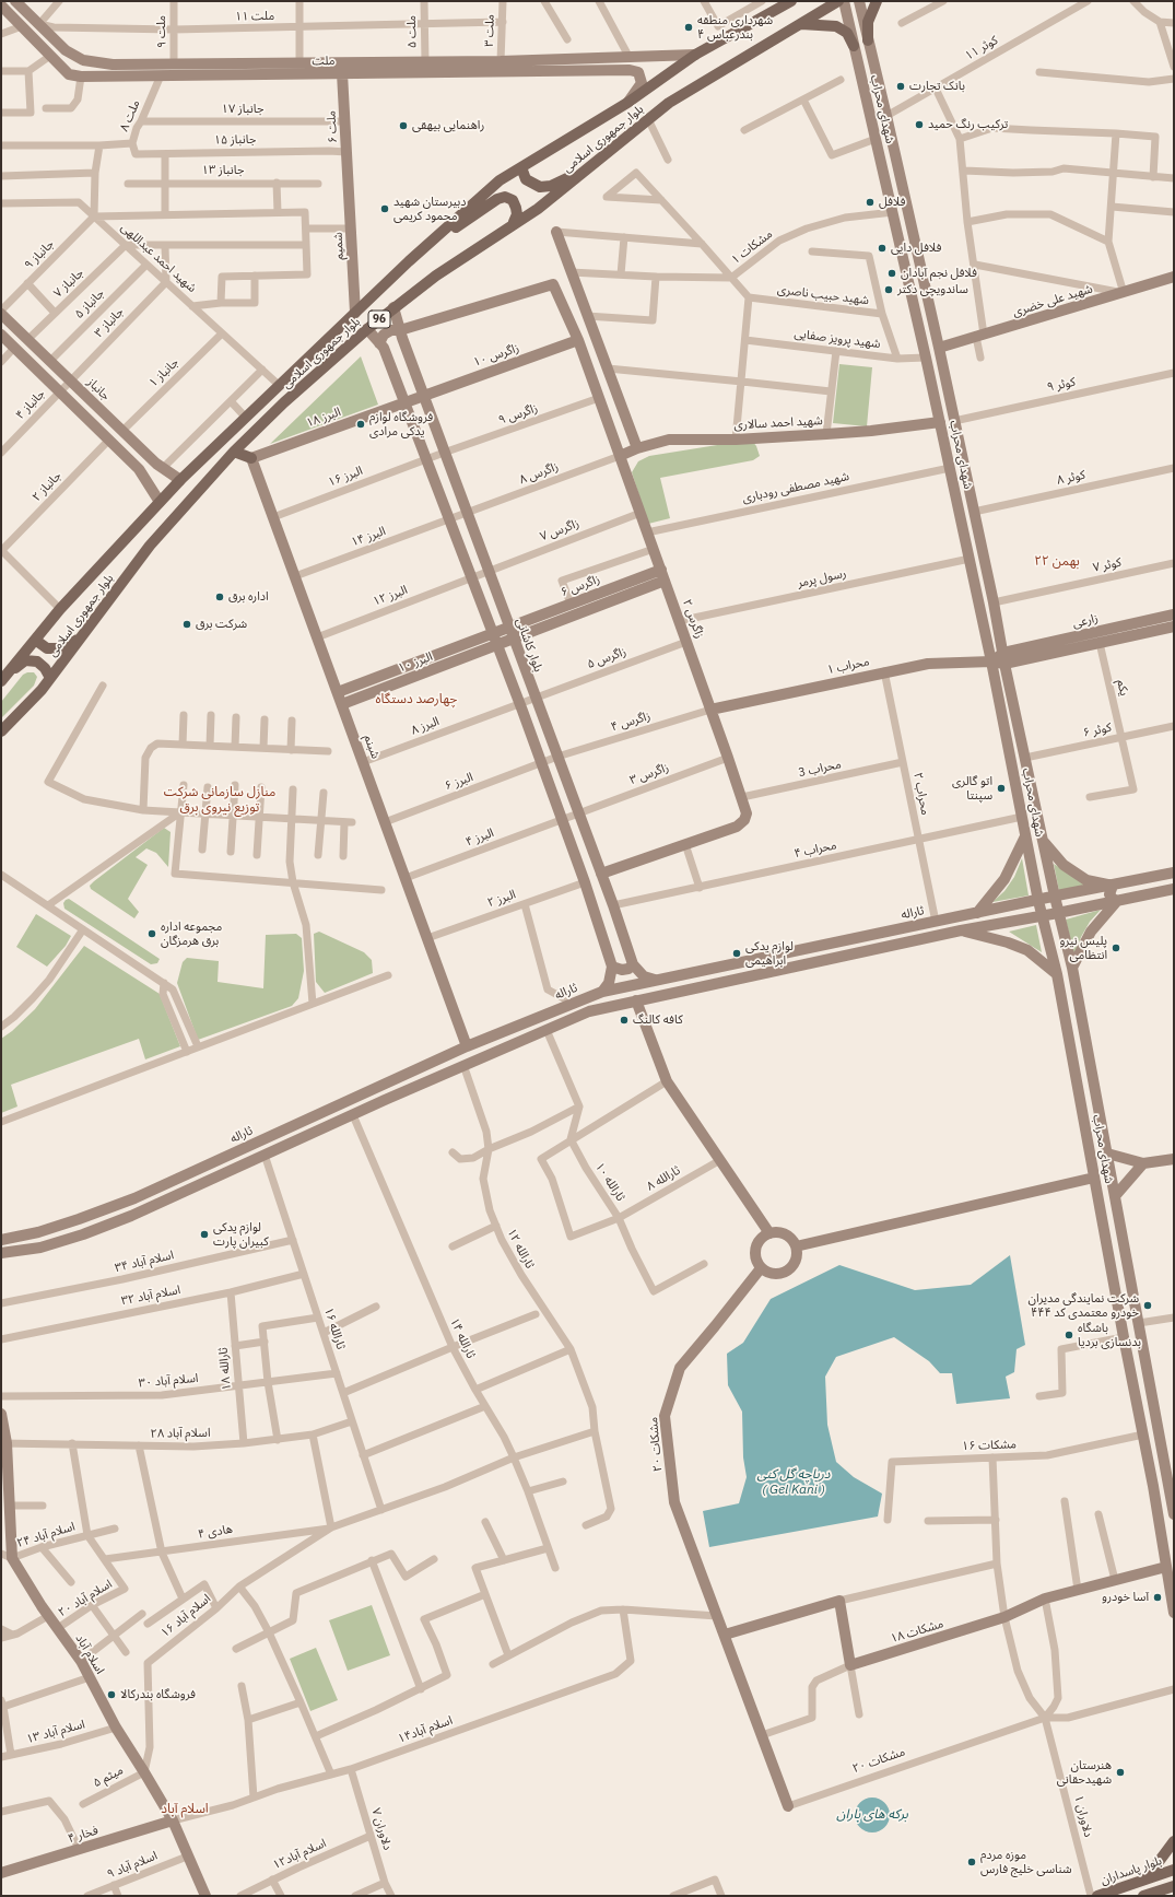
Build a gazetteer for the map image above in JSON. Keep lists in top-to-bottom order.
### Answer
{
  "streets": {
    "main road": [
      "ملت",
      "شهدای محراب",
      "ملت ۶",
      "بلوار جمهوری اسلامی",
      "شمیم",
      "شهید علی خضری",
      "96",
      "زاگرس ۱۰",
      "جانباز",
      "البرز ۱۸",
      "شهید احمد سالاری",
      "زاگرس ۶",
      "زاگرس ۲",
      "زارعی",
      "بلوار کاشانی",
      "البرز ۱۰",
      "محراب ۱",
      "شبنم",
      "ثاراله",
      "مشکات ۲۰",
      "مشکات ۱۸",
      "اسلام آباد",
      "فخار ۴",
      "بلوار پاسداران"
    ],
    "street": [
      "ملت ۱۱",
      "ملت ۳",
      "ملت ۹",
      "ملت ۵",
      "کوثر ۱۱",
      "جانباز ۱۷",
      "ملت ۸",
      "جانباز ۱۵",
      "جانباز ۱۳",
      "مشکات ۱",
      "جانباز ۹",
      "شهید احمد عبداللهی",
      "جانباز ۷",
      "شهید حبیب ناصری",
      "جانباز ۵",
      "جانباز ۳",
      "شهید پرویز صفایی",
      "جانباز ۱",
      "کوثر ۹",
      "جانباز ۴",
      "زاگرس ۹",
      "زاگرس ۸",
      "البرز ۱۶",
      "کوثر ۸",
      "جانباز ۲",
      "شهید مصطفی رودباری",
      "زاگرس ۷",
      "البرز ۱۴",
      "کوثر ۷",
      "رسول پرمر",
      "البرز ۱۲",
      "زاگرس ۵",
      "یکم",
      "زاگرس ۴",
      "البرز ۸",
      "کوثر ۶",
      "محراب 3",
      "زاگرس ۳",
      "البرز ۶",
      "محراب ۲",
      "البرز ۴",
      "محراب ۴",
      "البرز ۲",
      "ثارالله ۸",
      "ثارالله ۱۰",
      "ثارالله ۱۲",
      "اسلام آباد ۳۴",
      "اسلام آباد ۳۲",
      "ثارالله ۱۶",
      "ثارالله ۱۴",
      "ثارالله ۱۸",
      "اسلام آباد ۳۰",
      "اسلام آباد ۲۸",
      "مشکات ۱۶",
      "هادی ۴",
      "اسلام آباد ۲۴",
      "اسلام آباد ۲۰",
      "اسلام آباد ۱۶",
      "اسلام آباد۱۴",
      "اسلام آباد ۱۳",
      "میثم ۵",
      "دلاوران ۱",
      "دلاوران ۷",
      "اسلام آباد۱۲",
      "اسلام آباد ۹"
    ]
  },
  "crossings": [
    ["ملت ۱۱", "ملت ۳"],
    ["ملت ۱۱", "ملت ۹"],
    ["ملت ۱۱", "ملت ۵"],
    ["ملت ۱۱", "ملت"],
    ["ملت ۳", "ملت"],
    ["ملت ۹", "ملت"],
    ["ملت ۵", "ملت"],
    ["کوثر ۱۱", "شهدای محراب"],
    ["ملت", "ملت ۸"],
    ["ملت", "ملت ۶"],
    ["ملت", "بلوار جمهوری اسلامی"],
    ["جانباز ۱۷", "ملت ۸"],
    ["جانباز ۱۷", "ملت ۶"],
    ["شهدای محراب", "مشکات ۱"],
    ["شهدای محراب", "شهید علی خضری"],
    ["شهدای محراب", "شهید پرویز صفایی"],
    ["شهدای محراب", "کوثر ۹"],
    ["شهدای محراب", "شهید احمد سالاری"],
    ["شهدای محراب", "کوثر ۸"],
    ["شهدای محراب", "شهید مصطفی رودباری"],
    ["شهدای محراب", "کوثر ۷"],
    ["شهدای محراب", "رسول پرمر"],
    ["شهدای محراب", "زارعی"],
    ["شهدای محراب", "محراب ۱"],
    ["شهدای محراب", "کوثر ۶"],
    ["شهدای محراب", "محراب ۴"],
    ["شهدای محراب", "ثاراله"],
    ["شهدای محراب", "مشکات ۱۶"],
    ["شهدای محراب", "مشکات ۱۸"],
    ["ملت ۸", "جانباز ۱۵"],
    ["ملت ۶", "جانباز ۱۵"],
    ["ملت ۶", "شمیم"],
    ["بلوار جمهوری اسلامی", "شمیم"],
    ["بلوار جمهوری اسلامی", "شهید احمد عبداللهی"],
    ["بلوار جمهوری اسلامی", "جانباز"],
    ["بلوار جمهوری اسلامی", "بلوار کاشانی"],
    ["جانباز ۹", "شهید احمد عبداللهی"],
    ["شهید احمد عبداللهی", "جانباز ۷"],
    ["شهید احمد عبداللهی", "جانباز ۵"],
    ["شهید احمد عبداللهی", "جانباز ۳"],
    ["شهید احمد عبداللهی", "جانباز ۱"],
    ["جانباز ۷", "جانباز"],
    ["جانباز ۵", "جانباز"],
    ["جانباز ۳", "جانباز"],
    ["جانباز ۳", "جانباز ۴"],
    ["زاگرس ۱۰", "البرز ۱۸"],
    ["زاگرس ۱۰", "زاگرس ۲"],
    ["زاگرس ۱۰", "بلوار کاشانی"],
    ["جانباز ۱", "جانباز"],
    ["زاگرس ۹", "البرز ۱۶"],
    ["زاگرس ۹", "زاگرس ۲"],
    ["زاگرس ۹", "بلوار کاشانی"],
    ["البرز ۱۸", "شبنم"],
    ["شهید احمد سالاری", "زاگرس ۸"],
    ["شهید احمد سالاری", "زاگرس ۲"],
    ["زاگرس ۸", "البرز ۱۴"],
    ["زاگرس ۸", "زاگرس ۲"],
    ["زاگرس ۸", "بلوار کاشانی"],
    ["البرز ۱۶", "شبنم"],
    ["شهید مصطفی رودباری", "زاگرس ۲"],
    ["زاگرس ۷", "البرز ۱۲"],
    ["زاگرس ۷", "زاگرس ۲"],
    ["زاگرس ۷", "بلوار کاشانی"],
    ["البرز ۱۴", "شبنم"],
    ["رسول پرمر", "زاگرس ۲"],
    ["زاگرس ۶", "زاگرس ۲"],
    ["زاگرس ۶", "بلوار کاشانی"],
    ["زاگرس ۶", "البرز ۱۰"],
    ["البرز ۱۲", "شبنم"],
    ["زاگرس ۲", "بلوار کاشانی"],
    ["زاگرس ۲", "زاگرس ۵"],
    ["زاگرس ۲", "محراب ۱"],
    ["زاگرس ۲", "زاگرس ۴"],
    ["زاگرس ۲", "محراب 3"],
    ["زاگرس ۲", "زاگرس ۳"],
    ["زارعی", "یکم"],
    ["بلوار کاشانی", "زاگرس ۵"],
    ["بلوار کاشانی", "البرز ۱۰"],
    ["بلوار کاشانی", "زاگرس ۴"],
    ["بلوار کاشانی", "زاگرس ۳"],
    ["بلوار کاشانی", "محراب ۴"],
    ["زاگرس ۵", "البرز ۸"],
    ["البرز ۱۰", "شبنم"],
    ["محراب ۱", "زاگرس ۴"],
    ["محراب ۱", "محراب ۲"],
    ["یکم", "کوثر ۶"],
    ["زاگرس ۴", "البرز ۶"],
    ["البرز ۸", "شبنم"],
    ["شبنم", "البرز ۶"],
    ["شبنم", "البرز ۴"],
    ["شبنم", "البرز ۲"],
    ["شبنم", "ثاراله"],
    ["محراب 3", "محراب ۲"],
    ["زاگرس ۳", "البرز ۴"],
    ["محراب ۲", "محراب ۴"],
    ["محراب ۲", "ثاراله"],
    ["ثارالله ۸", "ثارالله ۱۰"],
    ["اسلام آباد ۳۴", "ثارالله ۱۶"],
    ["اسلام آباد ۳۲", "ثارالله ۱۶"],
    ["اسلام آباد ۳۲", "ثارالله ۱۸"],
    ["ثارالله ۱۶", "اسلام آباد ۳۰"],
    ["ثارالله ۱۶", "اسلام آباد ۲۸"],
    ["ثارالله ۱۸", "اسلام آباد ۳۰"],
    ["ثارالله ۱۸", "اسلام آباد ۲۸"],
    ["مشکات ۲۰", "دلاوران ۱"],
    ["مشکات ۱۶", "دلاوران ۱"],
    ["هادی ۴", "اسلام آباد ۲۰"],
    ["هادی ۴", "اسلام آباد ۱۶"],
    ["اسلام آباد ۲۴", "اسلام آباد"],
    ["اسلام آباد ۲۰", "اسلام آباد"],
    ["اسلام آباد ۱۶", "اسلام آباد"],
    ["اسلام آباد ۱۶", "میثم ۵"],
    ["مشکات ۱۸", "دلاوران ۱"],
    ["اسلام آباد", "اسلام آباد۱۴"],
    ["اسلام آباد", "اسلام آباد ۱۳"],
    ["اسلام آباد", "میثم ۵"],
    ["اسلام آباد", "فخار ۴"],
    ["اسلام آباد", "اسلام آباد ۹"],
    ["اسلام آباد۱۴", "دلاوران ۷"],
    ["اسلام آباد۱۴", "فخار ۴"],
    ["دلاوران ۷", "اسلام آباد۱۲"]
  ],
  "districts": [
    "۲۲ بهمن",
    "چهارصد دستگاه",
    "منازل سازمانی شرکت توزیع نیروی برق",
    "اسلام آباد"
  ],
  "water": ["دریاچه گل کنی ( Gel Kani )", "برکه های باران"],
  "places": [
    "شهرداری منطقه ۴ بندرعباس",
    "بانک تجارت",
    "ترکیب رنگ حمید",
    "راهنمایی بیهقی",
    "فلافل",
    "دبیرستان شهید محمود کریمی",
    "فلافل دایی",
    "فلافل نجم آبادان",
    "ساندویچی دکتر",
    "فروشگاه لوازم یدکی مرادی",
    "اداره برق",
    "شرکت برق",
    "اتو گالری سپنتا",
    "مجموعه اداره برق هرمزگان",
    "پلیس نیرو انتظامی",
    "لوازم یدکی ابراهیمی",
    "کافه کالنگ",
    "لوازم یدکی کبیران پارت",
    "شرکت نمایندگی مدیران خودرو معتمدی کد ۴۴۴",
    "باشگاه بدنسازی بردیا",
    "آسا خودرو",
    "فروشگاه بندرکالا",
    "هنرستان شهیدحقانی",
    "موزه مردم شناسی خلیج فارس"
  ]
}
